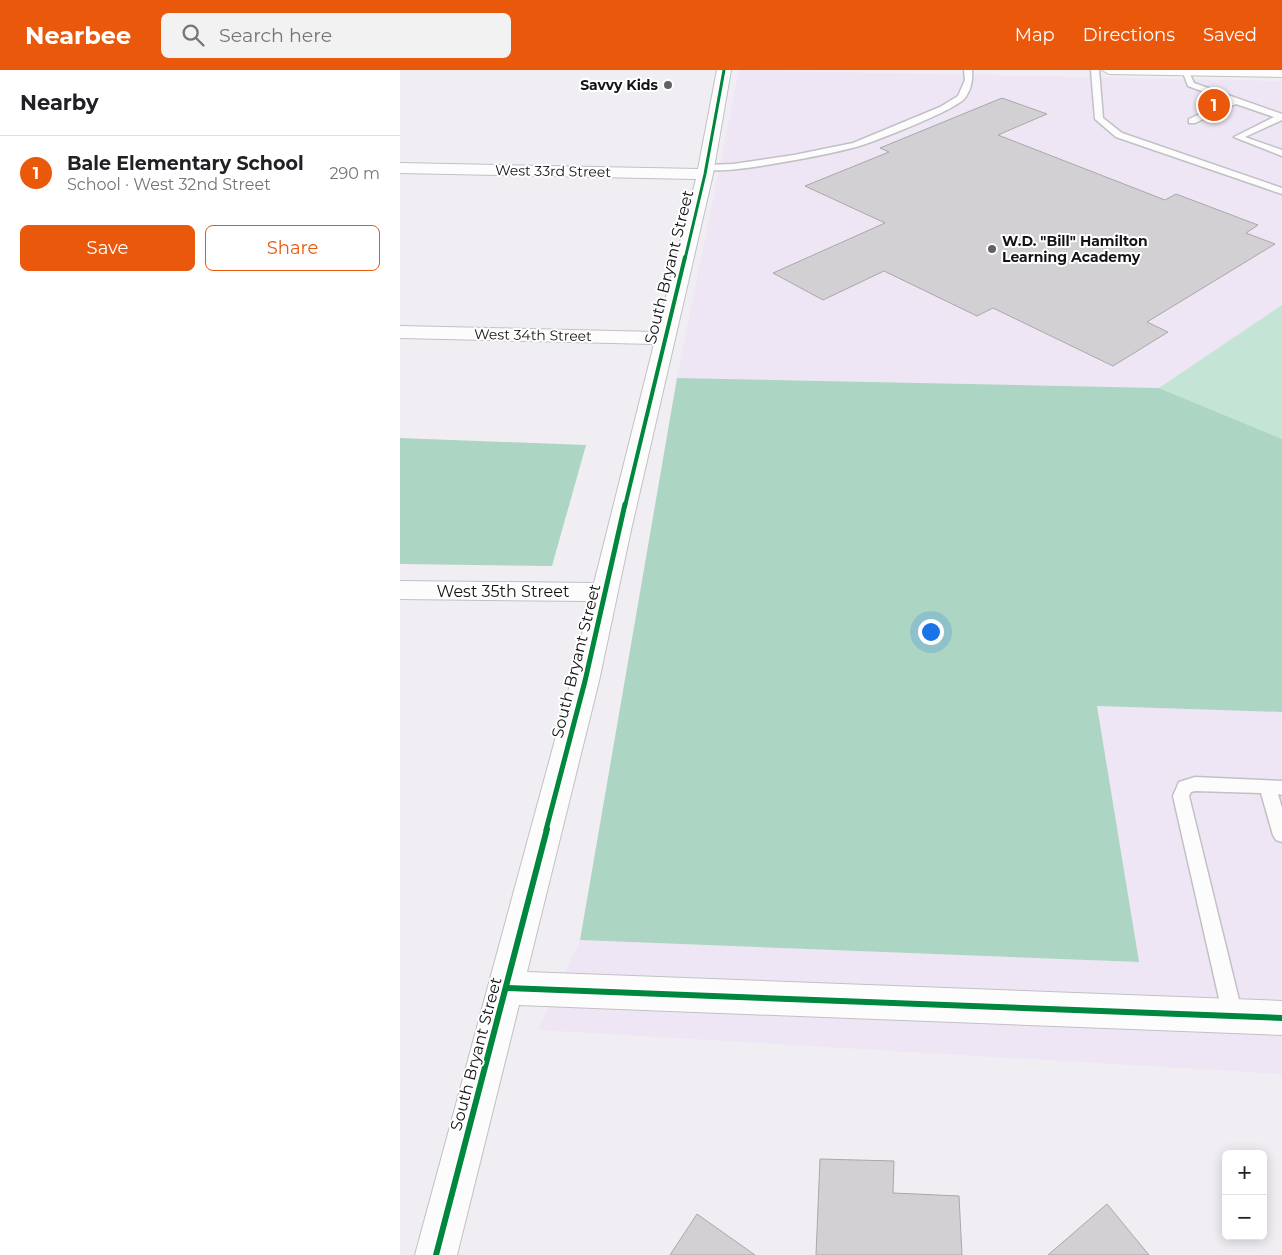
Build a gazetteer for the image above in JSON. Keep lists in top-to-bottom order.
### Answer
{
  "streets": {
    "street": [
      "West 33rd Street",
      "South Bryant Street",
      "West 34th Street",
      "West 35th Street"
    ]
  },
  "crossings": [
    ["West 33rd Street", "South Bryant Street"],
    ["South Bryant Street", "West 34th Street"],
    ["South Bryant Street", "West 35th Street"]
  ],
  "places": ["Savvy Kids", "W.D. \"Bill\" Hamilton Learning Academy"],
  "page": {
    "header": "Nearbee",
    "search": "Search here",
    "nav": ["Map", "Directions", "Saved"],
    "heading": "Nearby",
    "pins": "1",
    "list": [
      {
        "mark": "1",
        "name": "Bale Elementary School",
        "note": "School · West 32nd Street",
        "value": "290 m"
      }
    ],
    "buttons": ["Save", "Share"],
    "map_buttons": ["+", "−"]
  }
}
